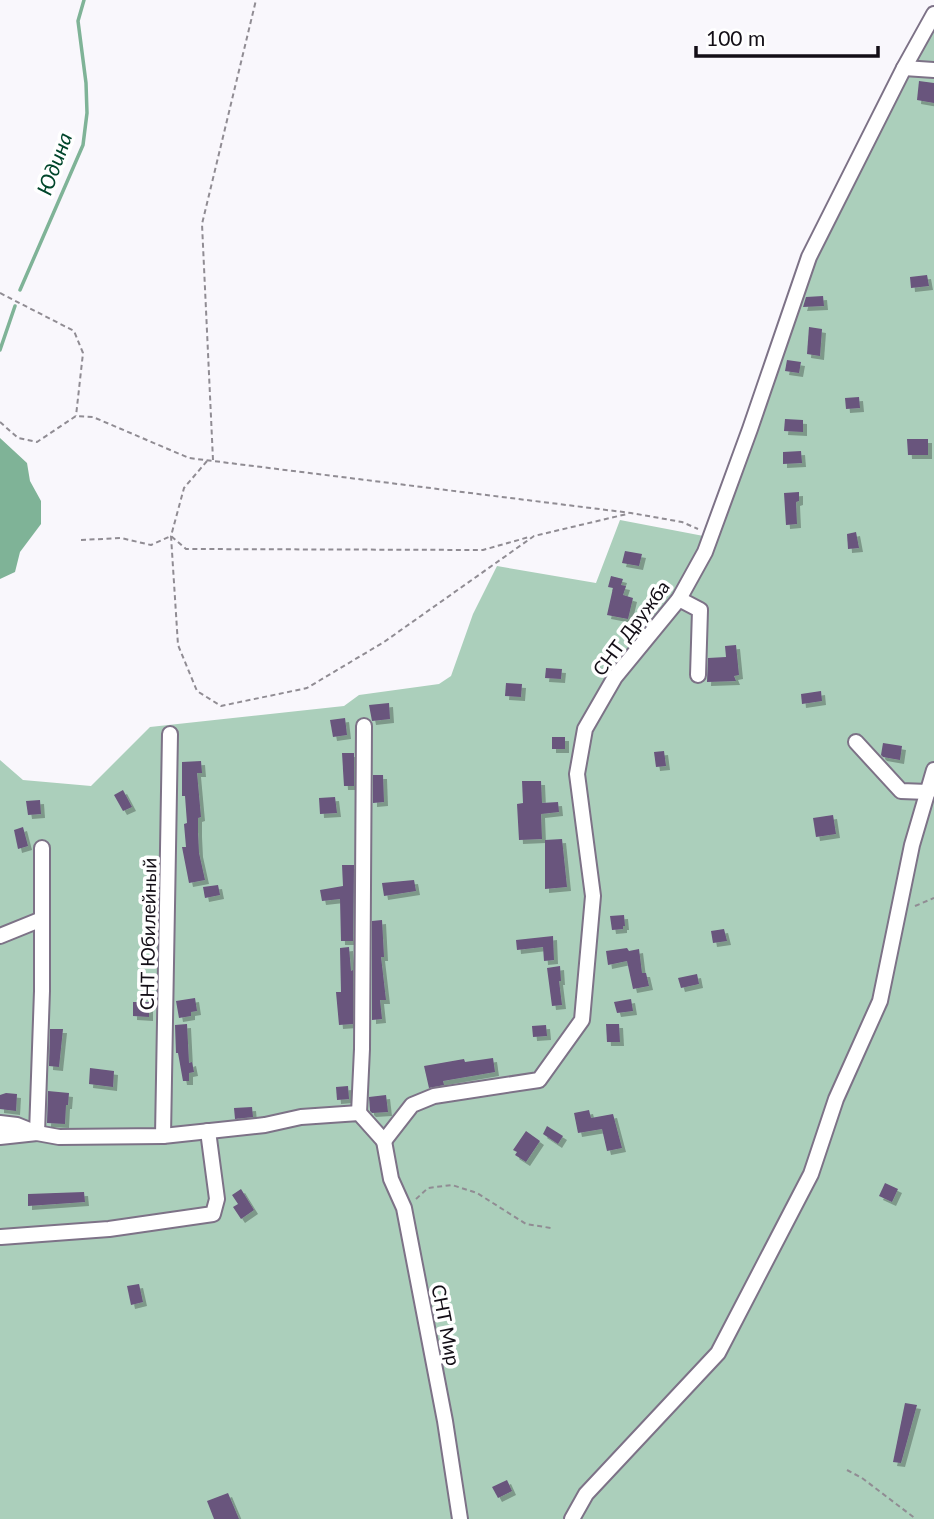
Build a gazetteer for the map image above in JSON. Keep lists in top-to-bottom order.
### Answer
{
  "streets": {
    "street": ["СНТ Дружба", "СНТ Юбилейный", "СНТ Мир"]
  },
  "crossings": [
    ["СНТ Дружба", "СНТ Мир"]
  ],
  "water": ["Юдина"],
  "scale_bar": "100 m"
}
